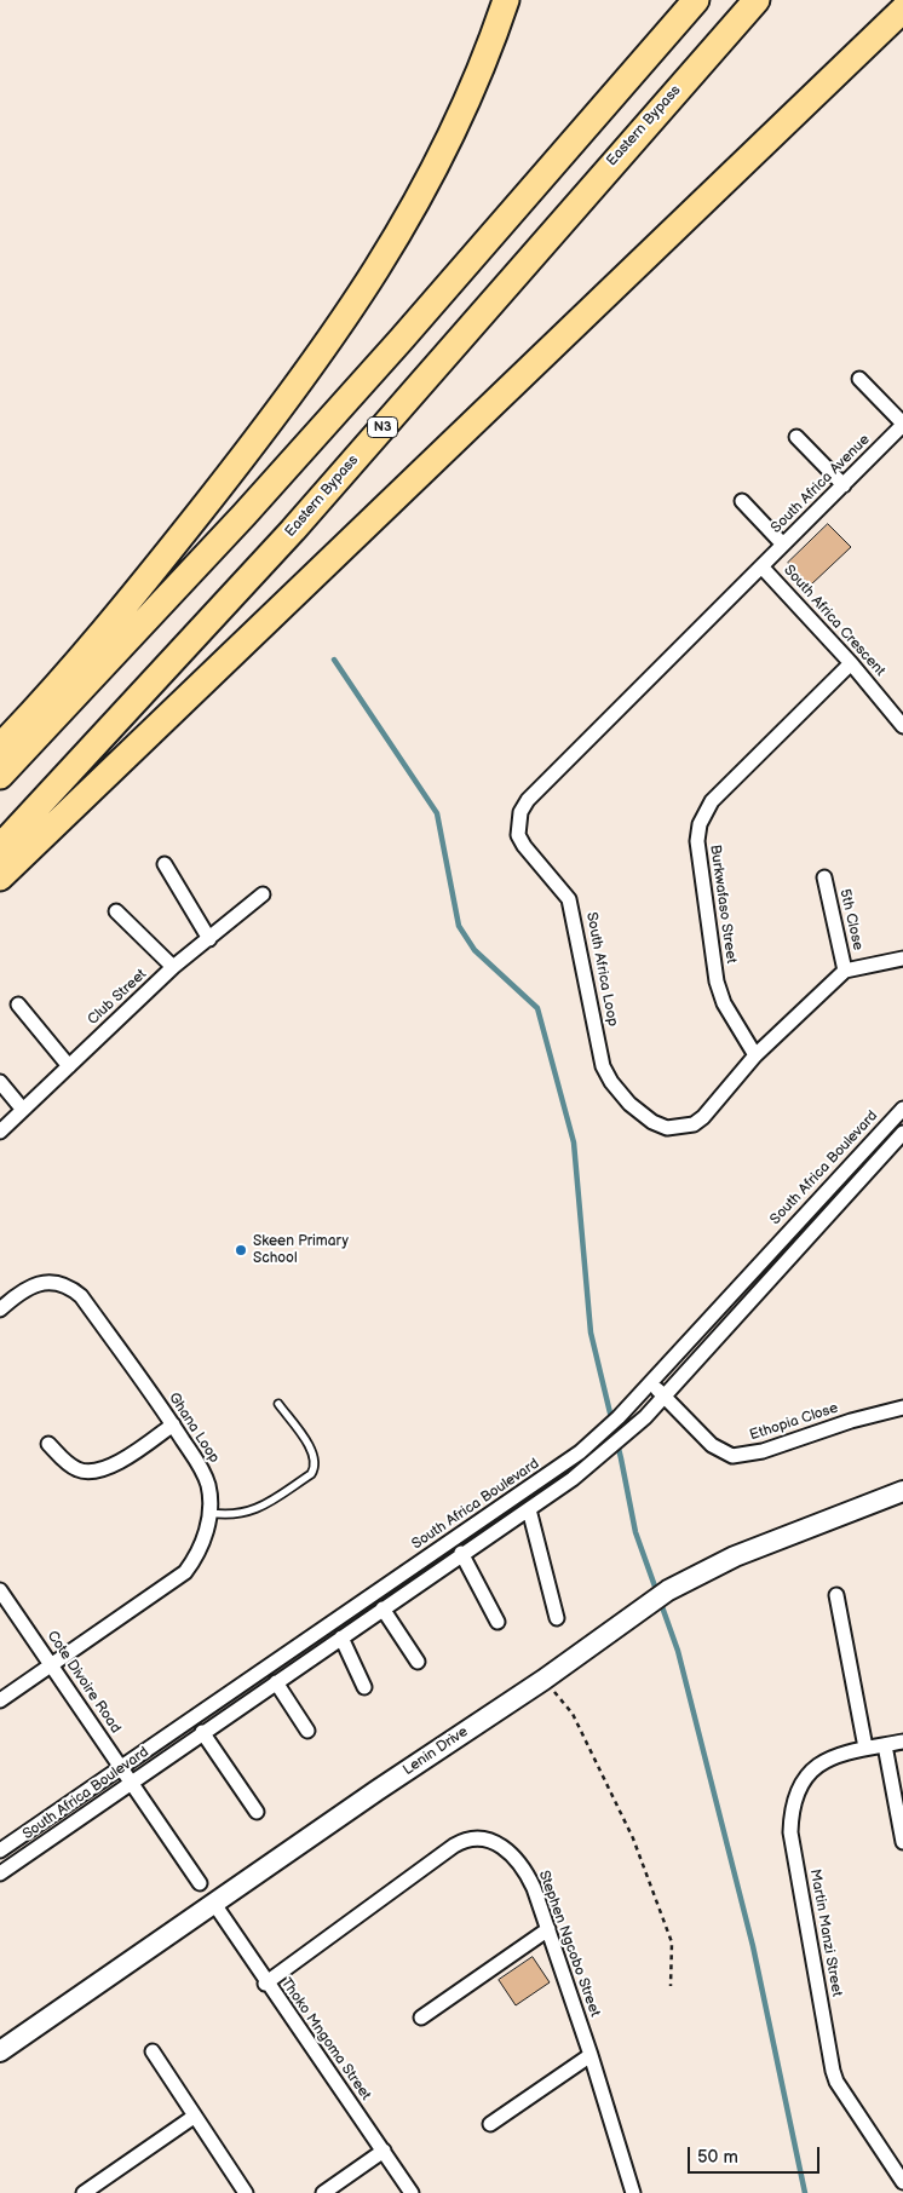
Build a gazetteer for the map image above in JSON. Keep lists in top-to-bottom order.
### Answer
{
  "streets": {
    "highway": ["Eastern Bypass", "N3"],
    "street": [
      "South Africa Avenue",
      "South Africa Crescent",
      "Burkwafaso Street",
      "5th Close",
      "South Africa Loop",
      "Club Street",
      "South Africa Boulevard",
      "Ethopia Close",
      "Ghana Loop",
      "Cote Divoire Road",
      "Lenin Drive",
      "Martin Manzi Street",
      "Stephen Ngcobo Street",
      "Thoko Mngoma Street"
    ]
  },
  "crossings": [
    ["South Africa Avenue", "South Africa Crescent"],
    ["South Africa Avenue", "South Africa Loop"],
    ["South Africa Crescent", "Burkwafaso Street"],
    ["South Africa Crescent", "South Africa Loop"],
    ["Burkwafaso Street", "South Africa Loop"],
    ["5th Close", "South Africa Loop"],
    ["South Africa Boulevard", "Ethopia Close"],
    ["South Africa Boulevard", "Cote Divoire Road"],
    ["Ghana Loop", "Cote Divoire Road"],
    ["Lenin Drive", "Thoko Mngoma Street"],
    ["Stephen Ngcobo Street", "Thoko Mngoma Street"]
  ],
  "places": ["Skeen Primary School"],
  "scale_bar": "50 m"
}
